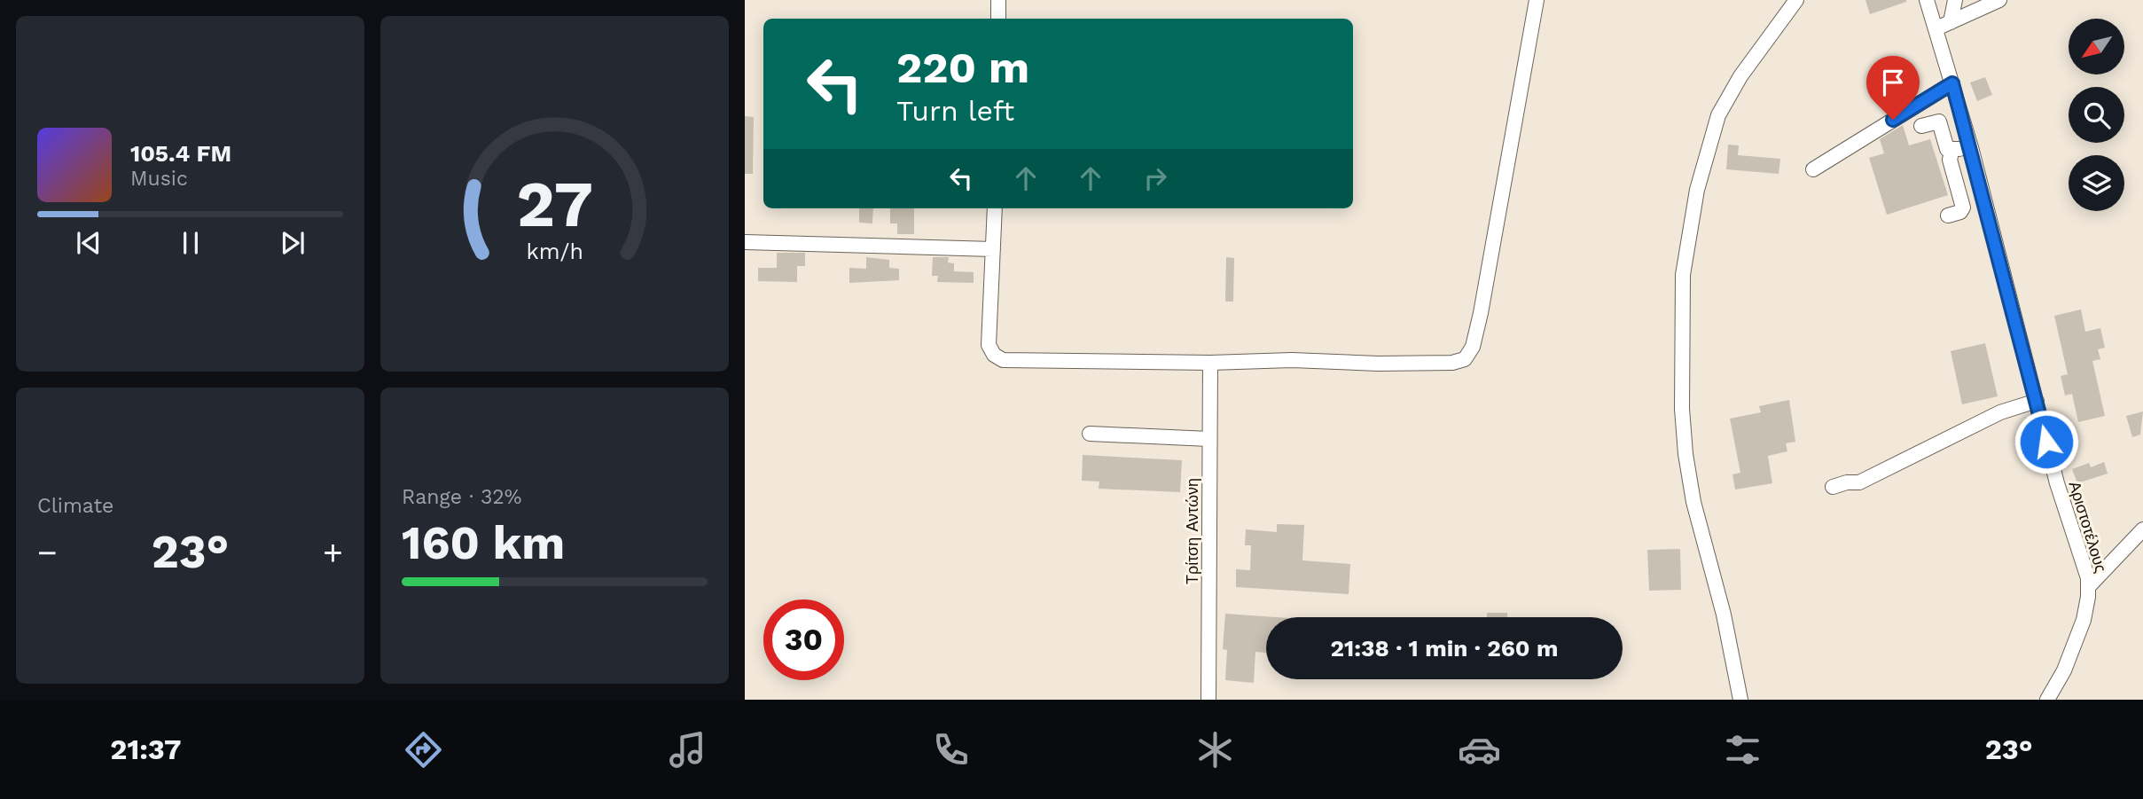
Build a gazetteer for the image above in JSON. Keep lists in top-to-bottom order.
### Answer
{
  "streets": {
    "street": ["Αριστοτέλους", "Τρίτση Αντώνη"]
  },
  "north": "bottom left",
  "page": {
    "turn": ["220 m", "Turn left"],
    "song": ["105.4 FM", "Music"],
    "tile": [
      "Climate",
      ["Range · 32%", "160 km"]
    ],
    "heat": ["−", "23°", "+"],
    "limit": "30",
    "trip": "21:38 · 1 min · 260 m",
    "tabs": ["21:37", "23°"],
    "gauge": ["27", "km/h"]
  }
}
